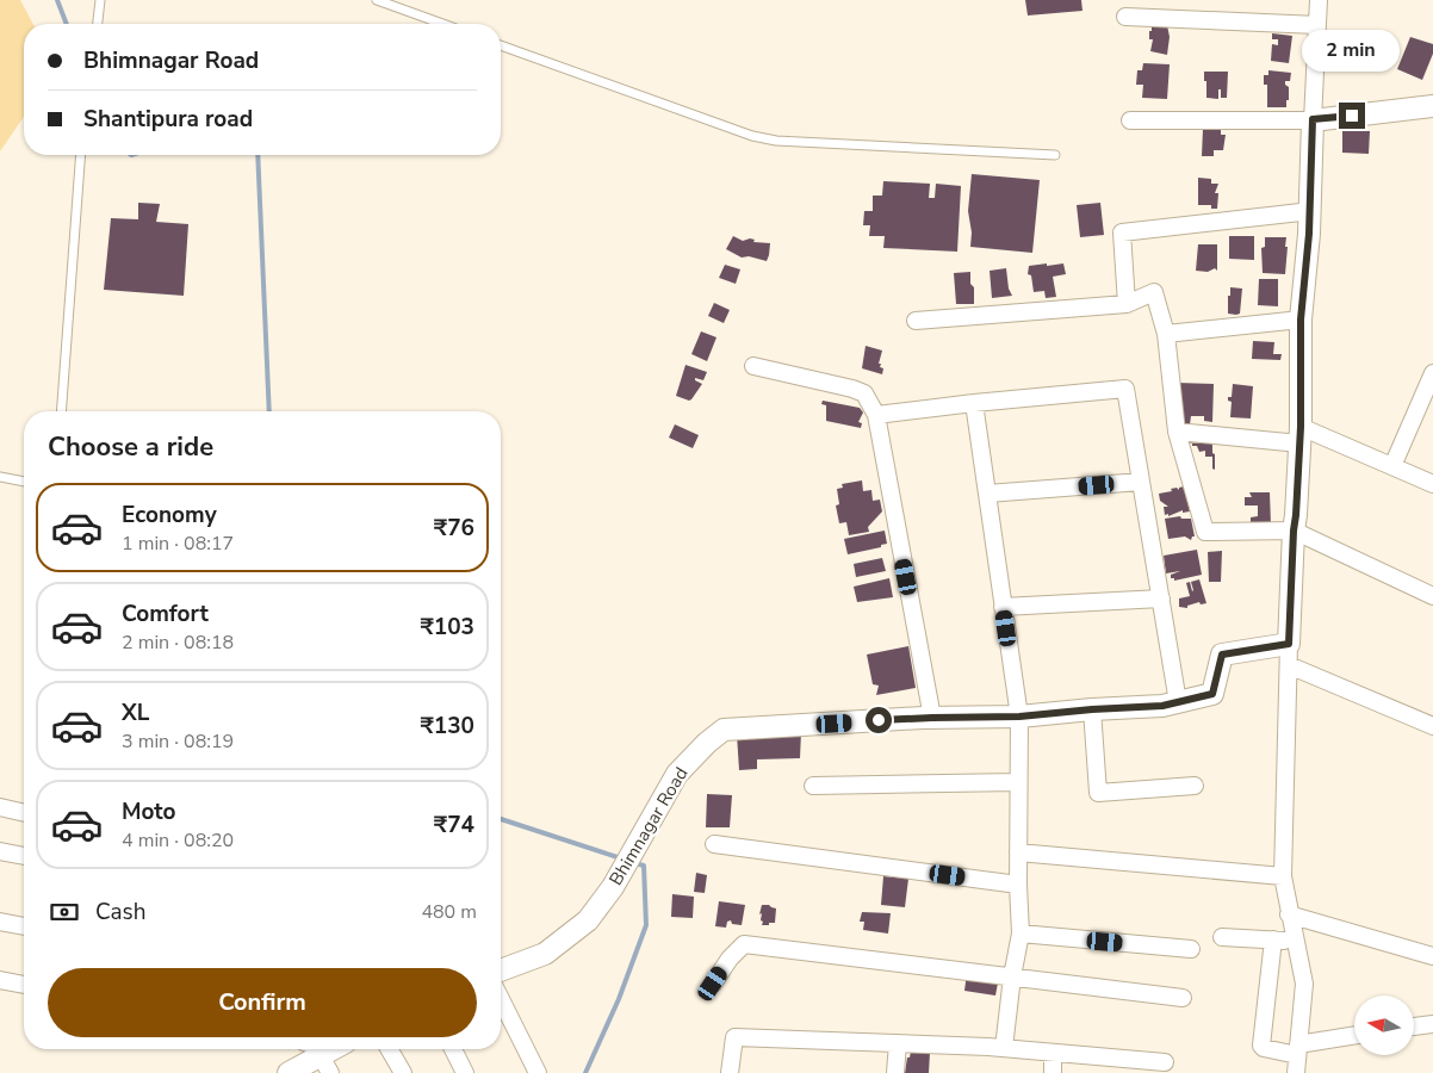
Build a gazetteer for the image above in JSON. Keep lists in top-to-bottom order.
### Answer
{
  "streets": {
    "street": ["Bhimnagar Road"]
  },
  "north": "left",
  "page": {
    "banner": ["Bhimnagar Road", "Shantipura road"],
    "bubble": "2 min",
    "heading": "Choose a ride",
    "list": [
      {
        "name": "Economy",
        "note": "1 min · 08:17",
        "value": "₹76"
      },
      {
        "name": "Comfort",
        "note": "2 min · 08:18",
        "value": "₹103"
      },
      {
        "name": "XL",
        "note": "3 min · 08:19",
        "value": "₹130"
      },
      {
        "name": "Moto",
        "note": "4 min · 08:20",
        "value": "₹74"
      }
    ],
    "pay": ["Cash", "480 m"],
    "buttons": "Confirm"
  }
}
